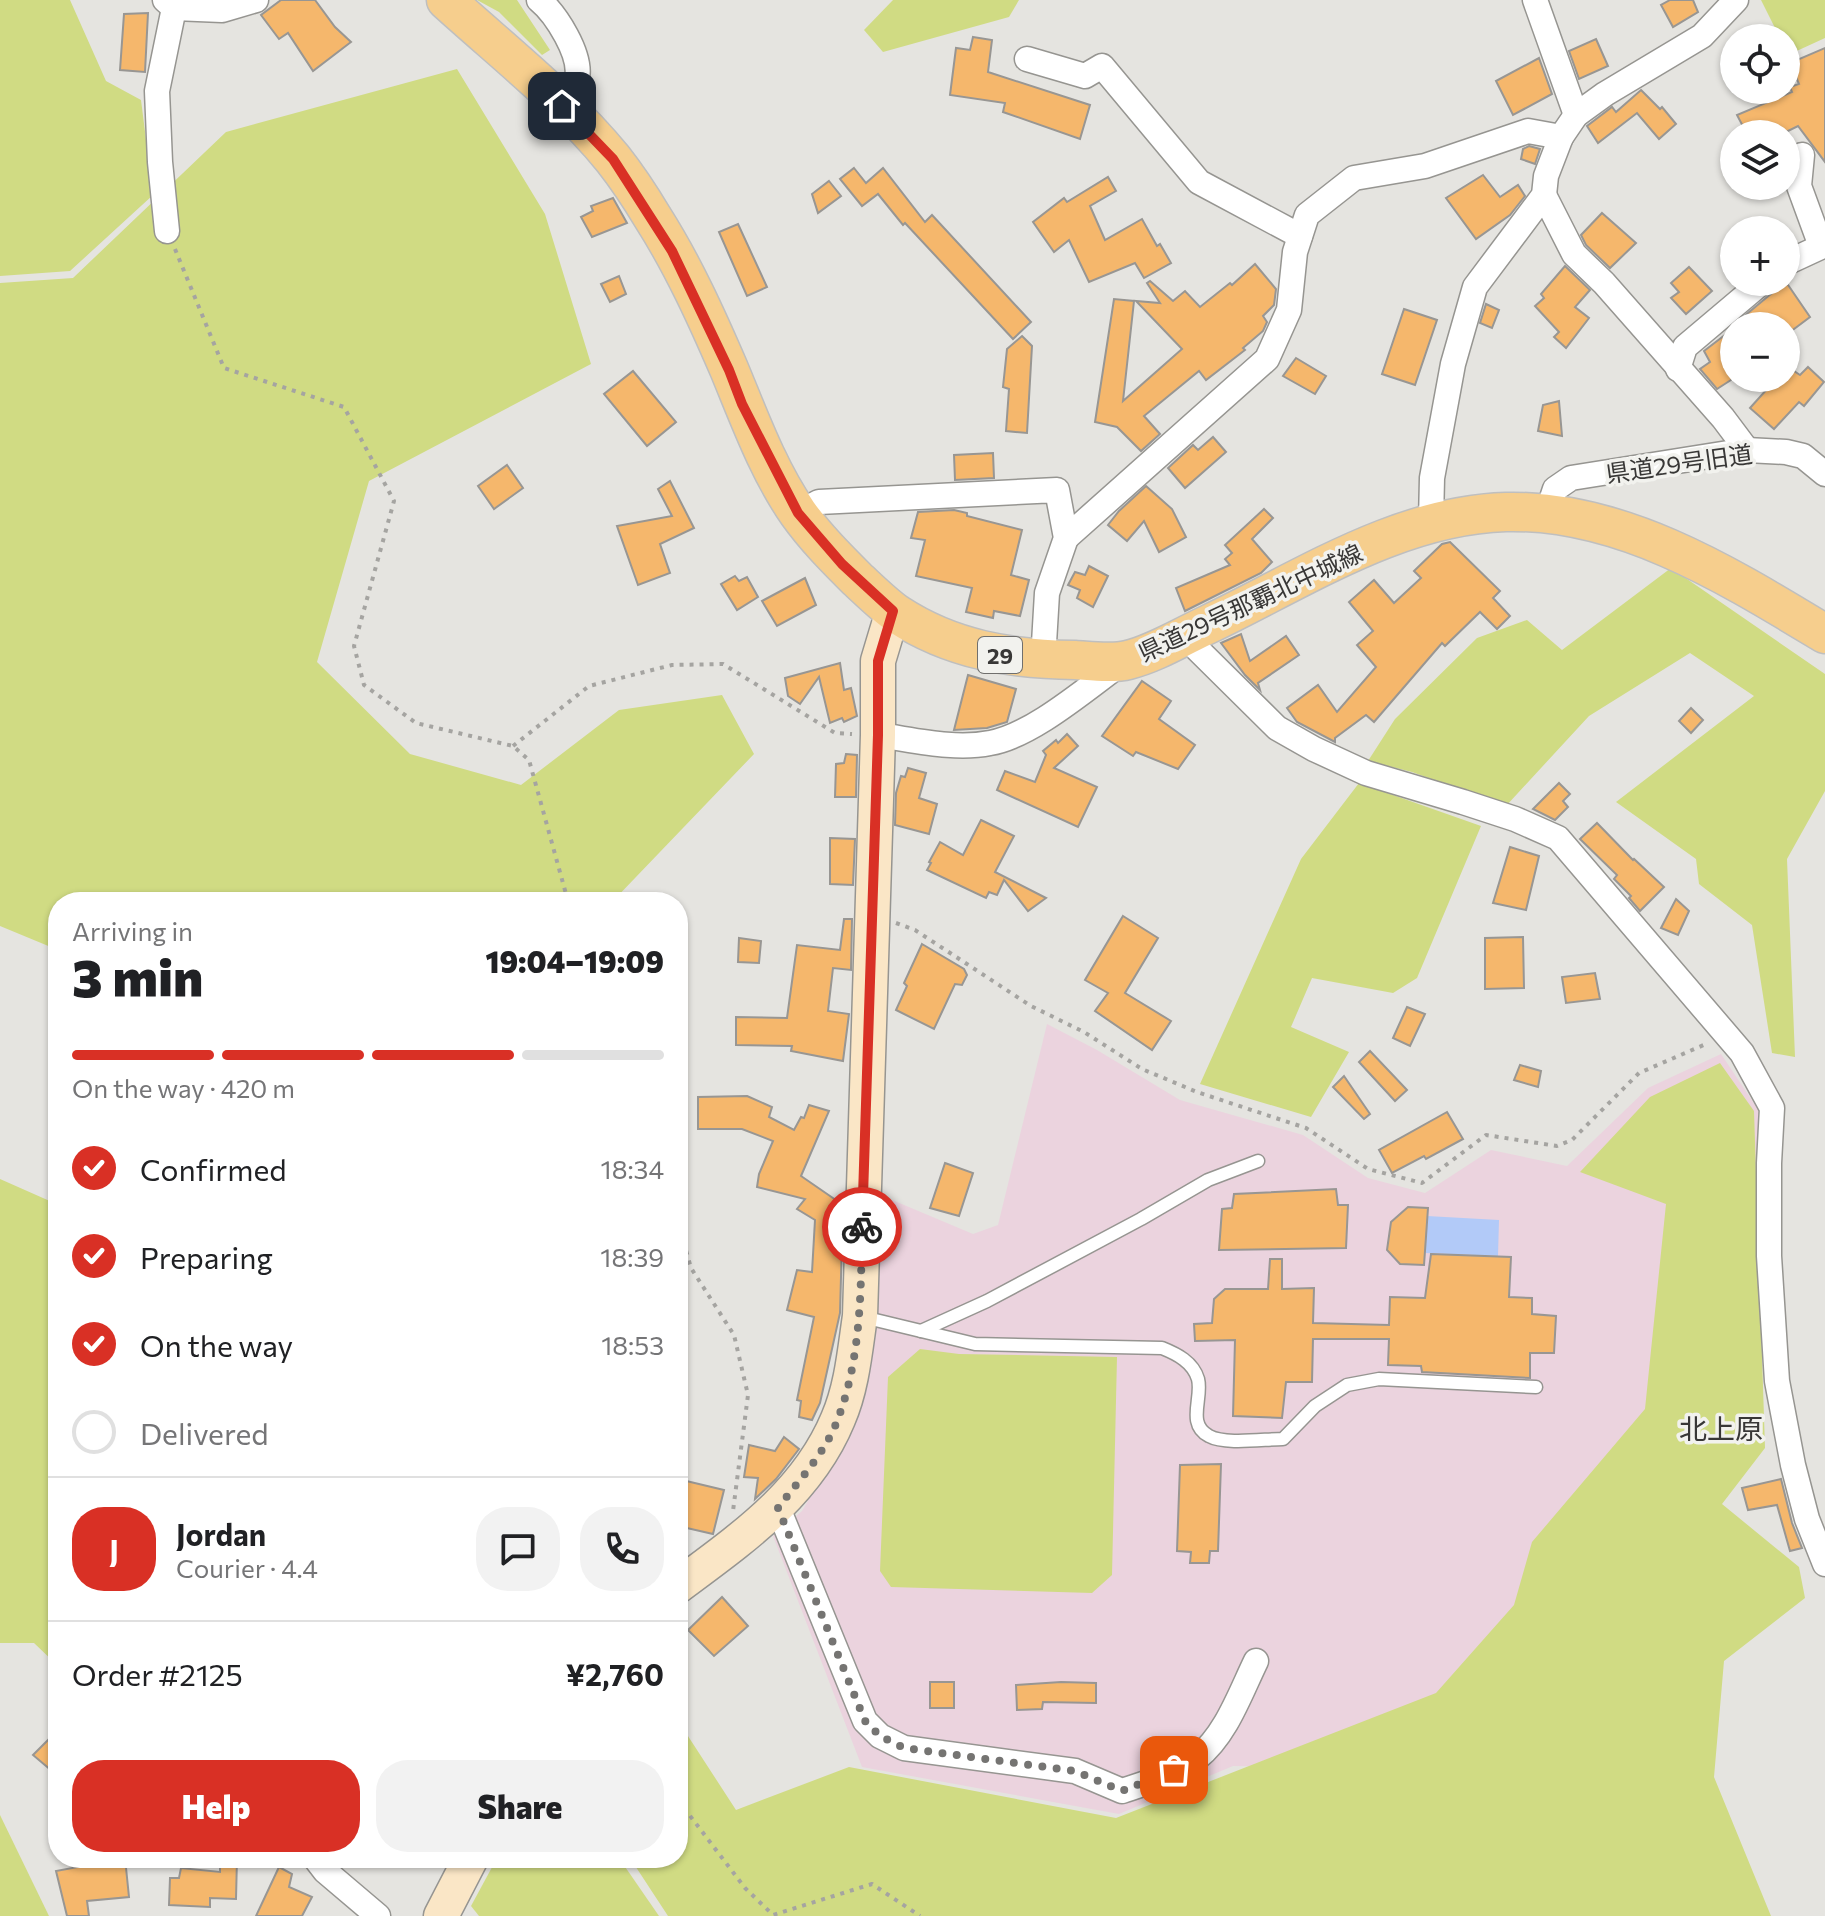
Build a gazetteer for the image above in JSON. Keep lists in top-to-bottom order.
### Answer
{
  "streets": {
    "main road": ["県道29号那覇北中城線", "29"],
    "street": ["県道29号旧道"]
  },
  "crossings": [
    ["県道29号旧道", "県道29号那覇北中城線"]
  ],
  "districts": ["北上原"],
  "page": {
    "map_buttons": ["+", "−"],
    "heading": ["3 min", "Arriving in", "19:04–19:09"],
    "panel": [
      "Jordan",
      "Courier · 4.4",
      "Order #2125",
      "¥2,760"
    ],
    "bar": "On the way · 420 m",
    "list": [
      ["Confirmed", "18:34"],
      ["Preparing", "18:39"],
      ["On the way", "18:53"],
      "Delivered"
    ],
    "round": "J",
    "buttons": ["Help", "Share"]
  }
}
